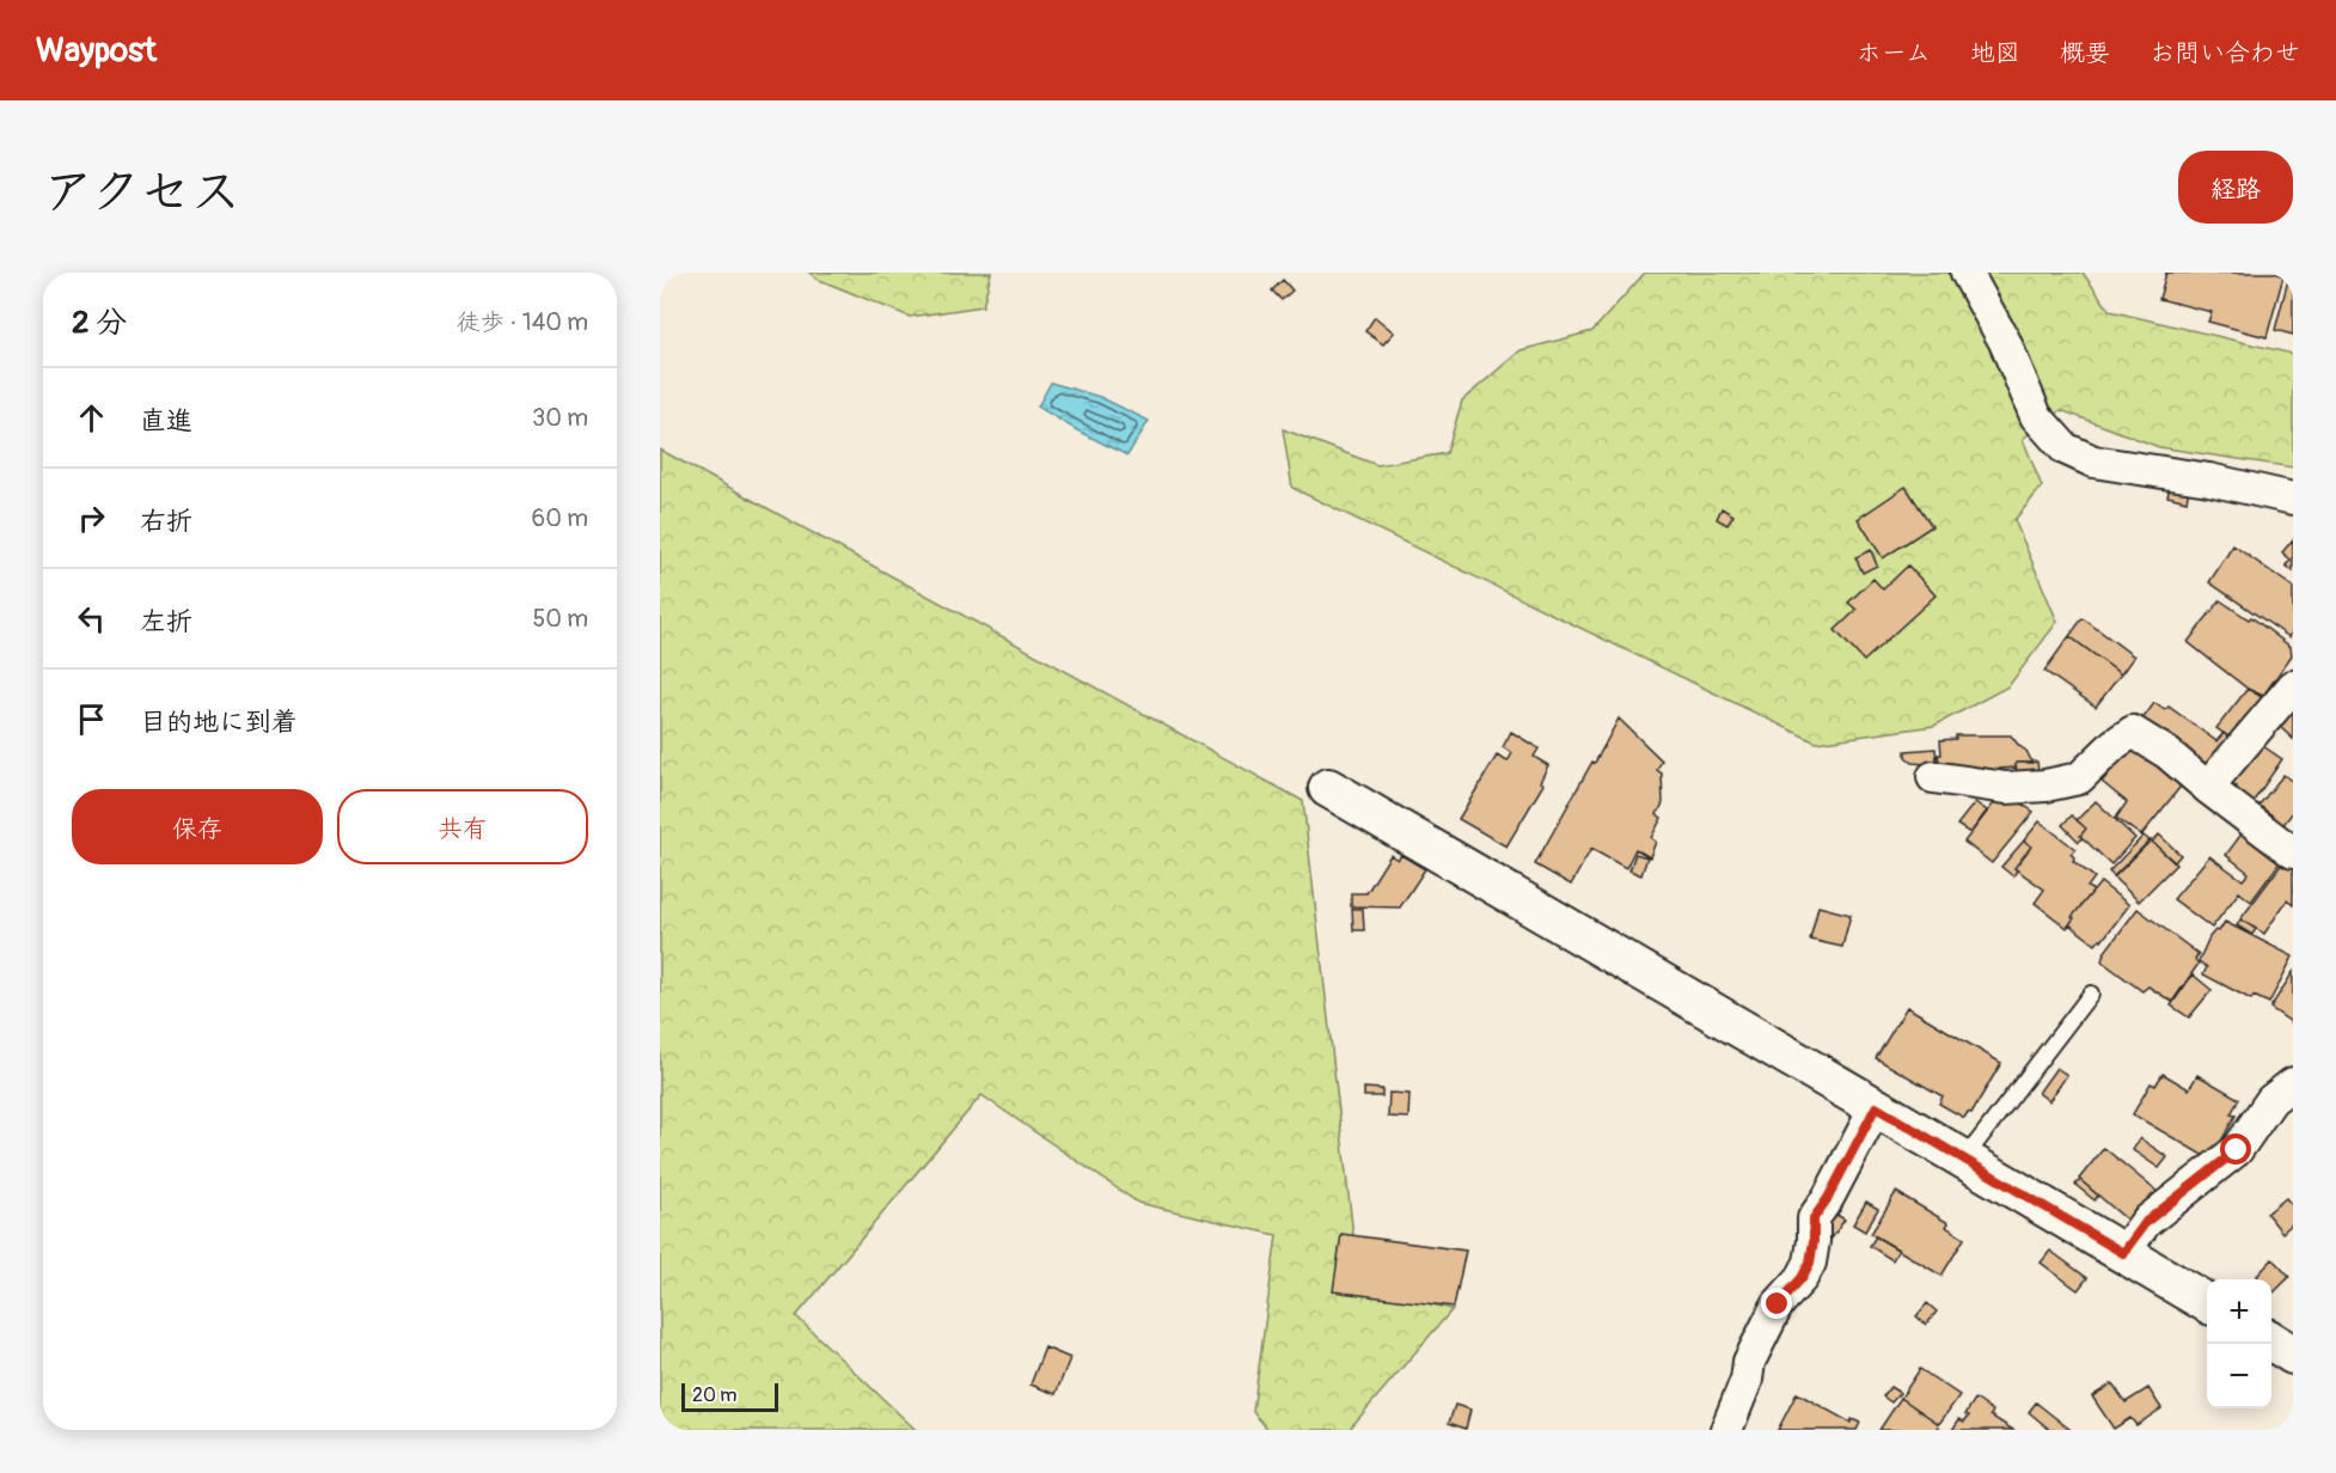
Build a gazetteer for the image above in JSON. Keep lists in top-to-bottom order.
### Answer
{
  "scale_bar": "20 m",
  "page": {
    "header": "Waypost",
    "nav": [
      "ホーム",
      "地図",
      "概要",
      "お問い合わせ"
    ],
    "title": "アクセス",
    "buttons": [
      "経路",
      ["保存", "共有"]
    ],
    "heading": ["2 分", "徒歩 · 140 m"],
    "list": [
      ["直進", "30 m"],
      ["右折", "60 m"],
      ["左折", "50 m"],
      "目的地に到着"
    ],
    "map_buttons": ["+", "−"],
    "scale": "20 m"
  }
}
